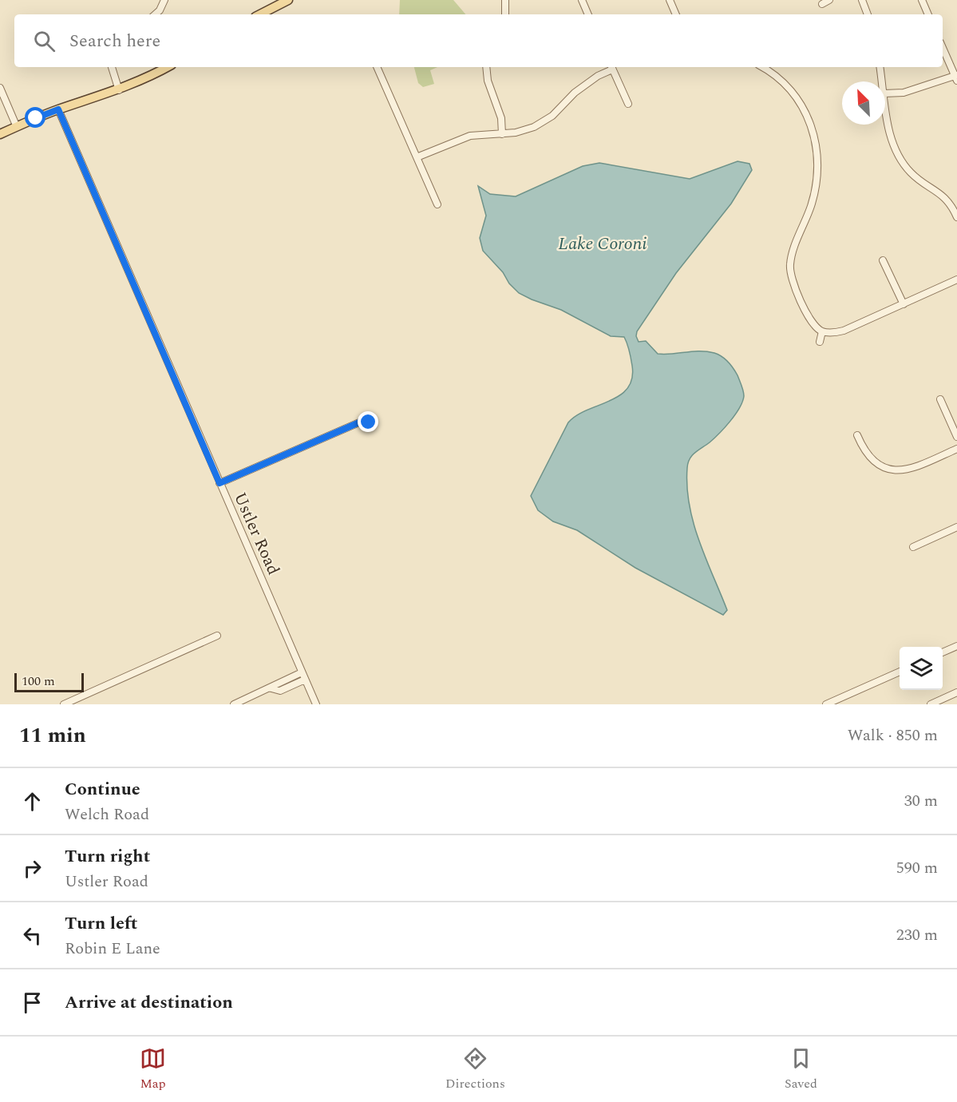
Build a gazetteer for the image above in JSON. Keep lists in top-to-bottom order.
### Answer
{
  "streets": {
    "street": ["Ustler Road"]
  },
  "water": ["Lake Coroni"],
  "scale_bar": "100 m",
  "north": "top left",
  "page": {
    "search": "Search here",
    "scale": "100 m",
    "heading": ["11 min", "Walk · 850 m"],
    "list": [
      ["Continue", "Welch Road", "30 m"],
      ["Turn right", "Ustler Road", "590 m"],
      ["Turn left", "Robin E Lane", "230 m"],
      "Arrive at destination"
    ],
    "nav": ["Map", "Directions", "Saved"]
  }
}
